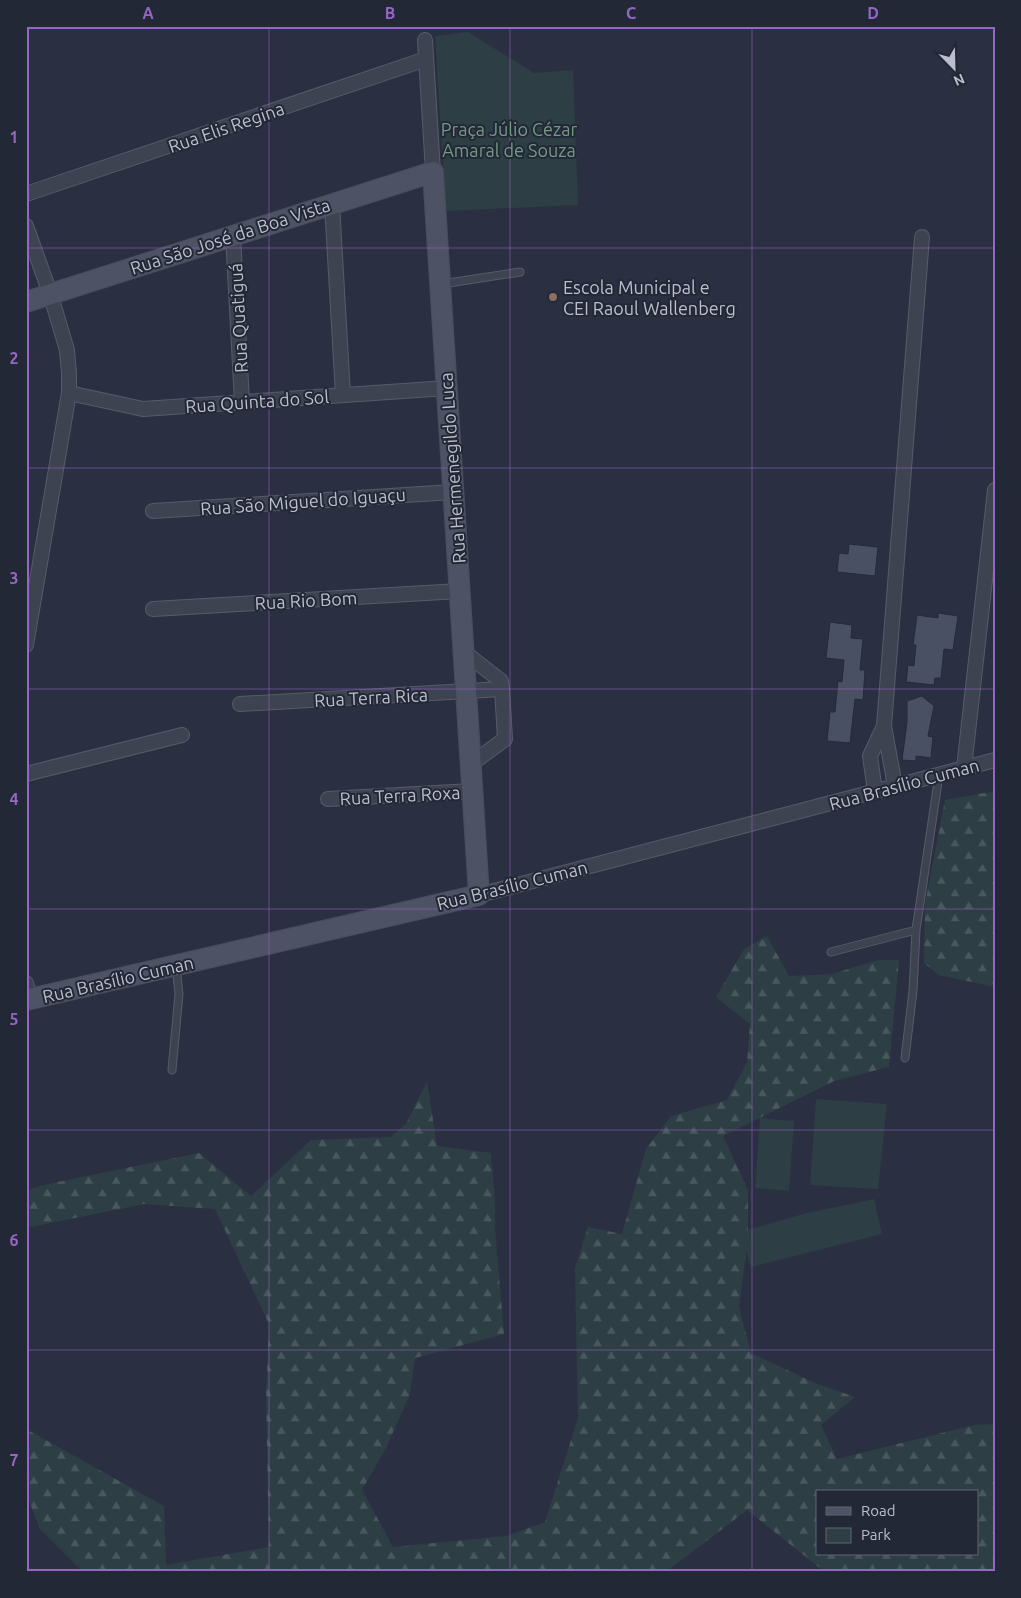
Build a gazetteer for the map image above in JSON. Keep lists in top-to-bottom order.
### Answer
{
  "streets": {
    "street": [
      "Rua Elis Regina",
      "Rua São José da Boa Vista",
      "Rua Quatiguá",
      "Rua Quinta do Sol",
      "Rua Hermenegildo Luca",
      "Rua São Miguel do Iguaçu",
      "Rua Rio Bom",
      "Rua Terra Rica",
      "Rua Brasílio Cuman",
      "Rua Terra Roxa"
    ]
  },
  "crossings": [
    ["Rua Elis Regina", "Rua Hermenegildo Luca"],
    ["Rua São José da Boa Vista", "Rua Quatiguá"],
    ["Rua São José da Boa Vista", "Rua Hermenegildo Luca"],
    ["Rua Quatiguá", "Rua Quinta do Sol"],
    ["Rua Quinta do Sol", "Rua Hermenegildo Luca"],
    ["Rua Hermenegildo Luca", "Rua São Miguel do Iguaçu"],
    ["Rua Hermenegildo Luca", "Rua Rio Bom"],
    ["Rua Hermenegildo Luca", "Rua Terra Rica"],
    ["Rua Hermenegildo Luca", "Rua Brasílio Cuman"],
    ["Rua Hermenegildo Luca", "Rua Terra Roxa"]
  ],
  "parks": ["Praça Júlio Cézar Amaral de Souza"],
  "places": ["Escola Municipal e CEI Raoul Wallenberg"],
  "legend": ["Road", "Park"],
  "north": "bottom right",
  "grid": {
    "columns": [
      "A",
      "B",
      "C",
      "D"
    ],
    "rows": [
      "1",
      "2",
      "3",
      "4",
      "5",
      "6",
      "7"
    ]
  }
}
